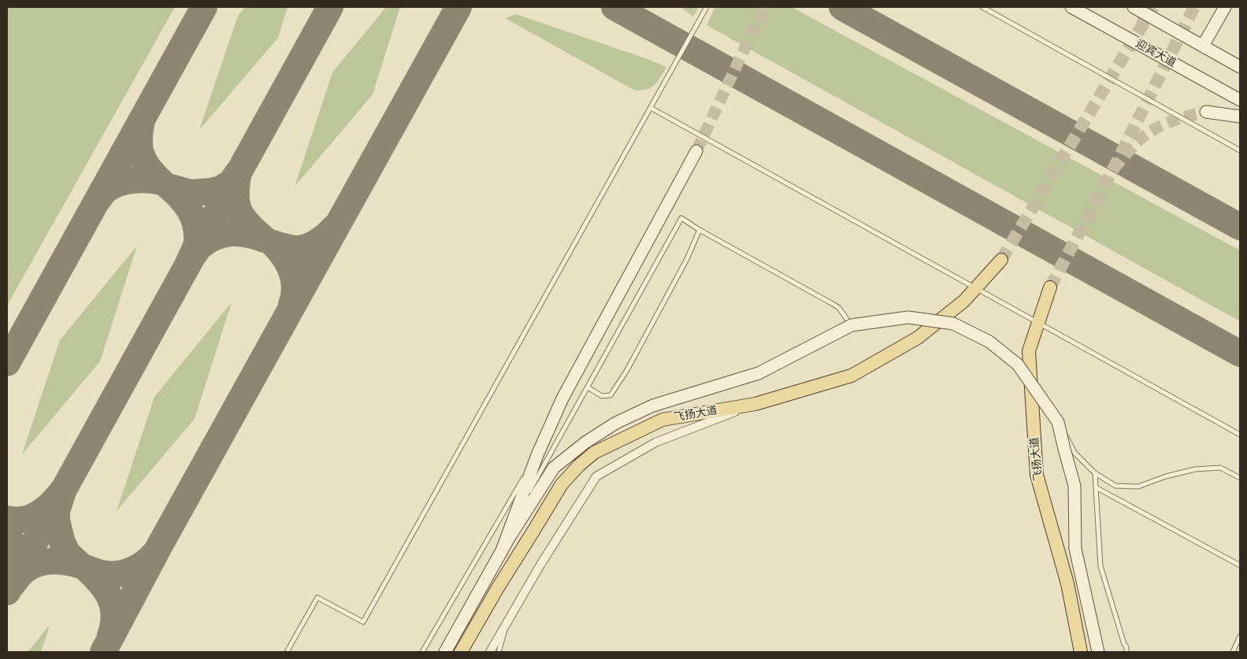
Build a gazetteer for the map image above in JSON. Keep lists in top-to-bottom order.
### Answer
{
  "streets": {
    "main road": ["迎宾大道", "飞扬大道"]
  }
}
